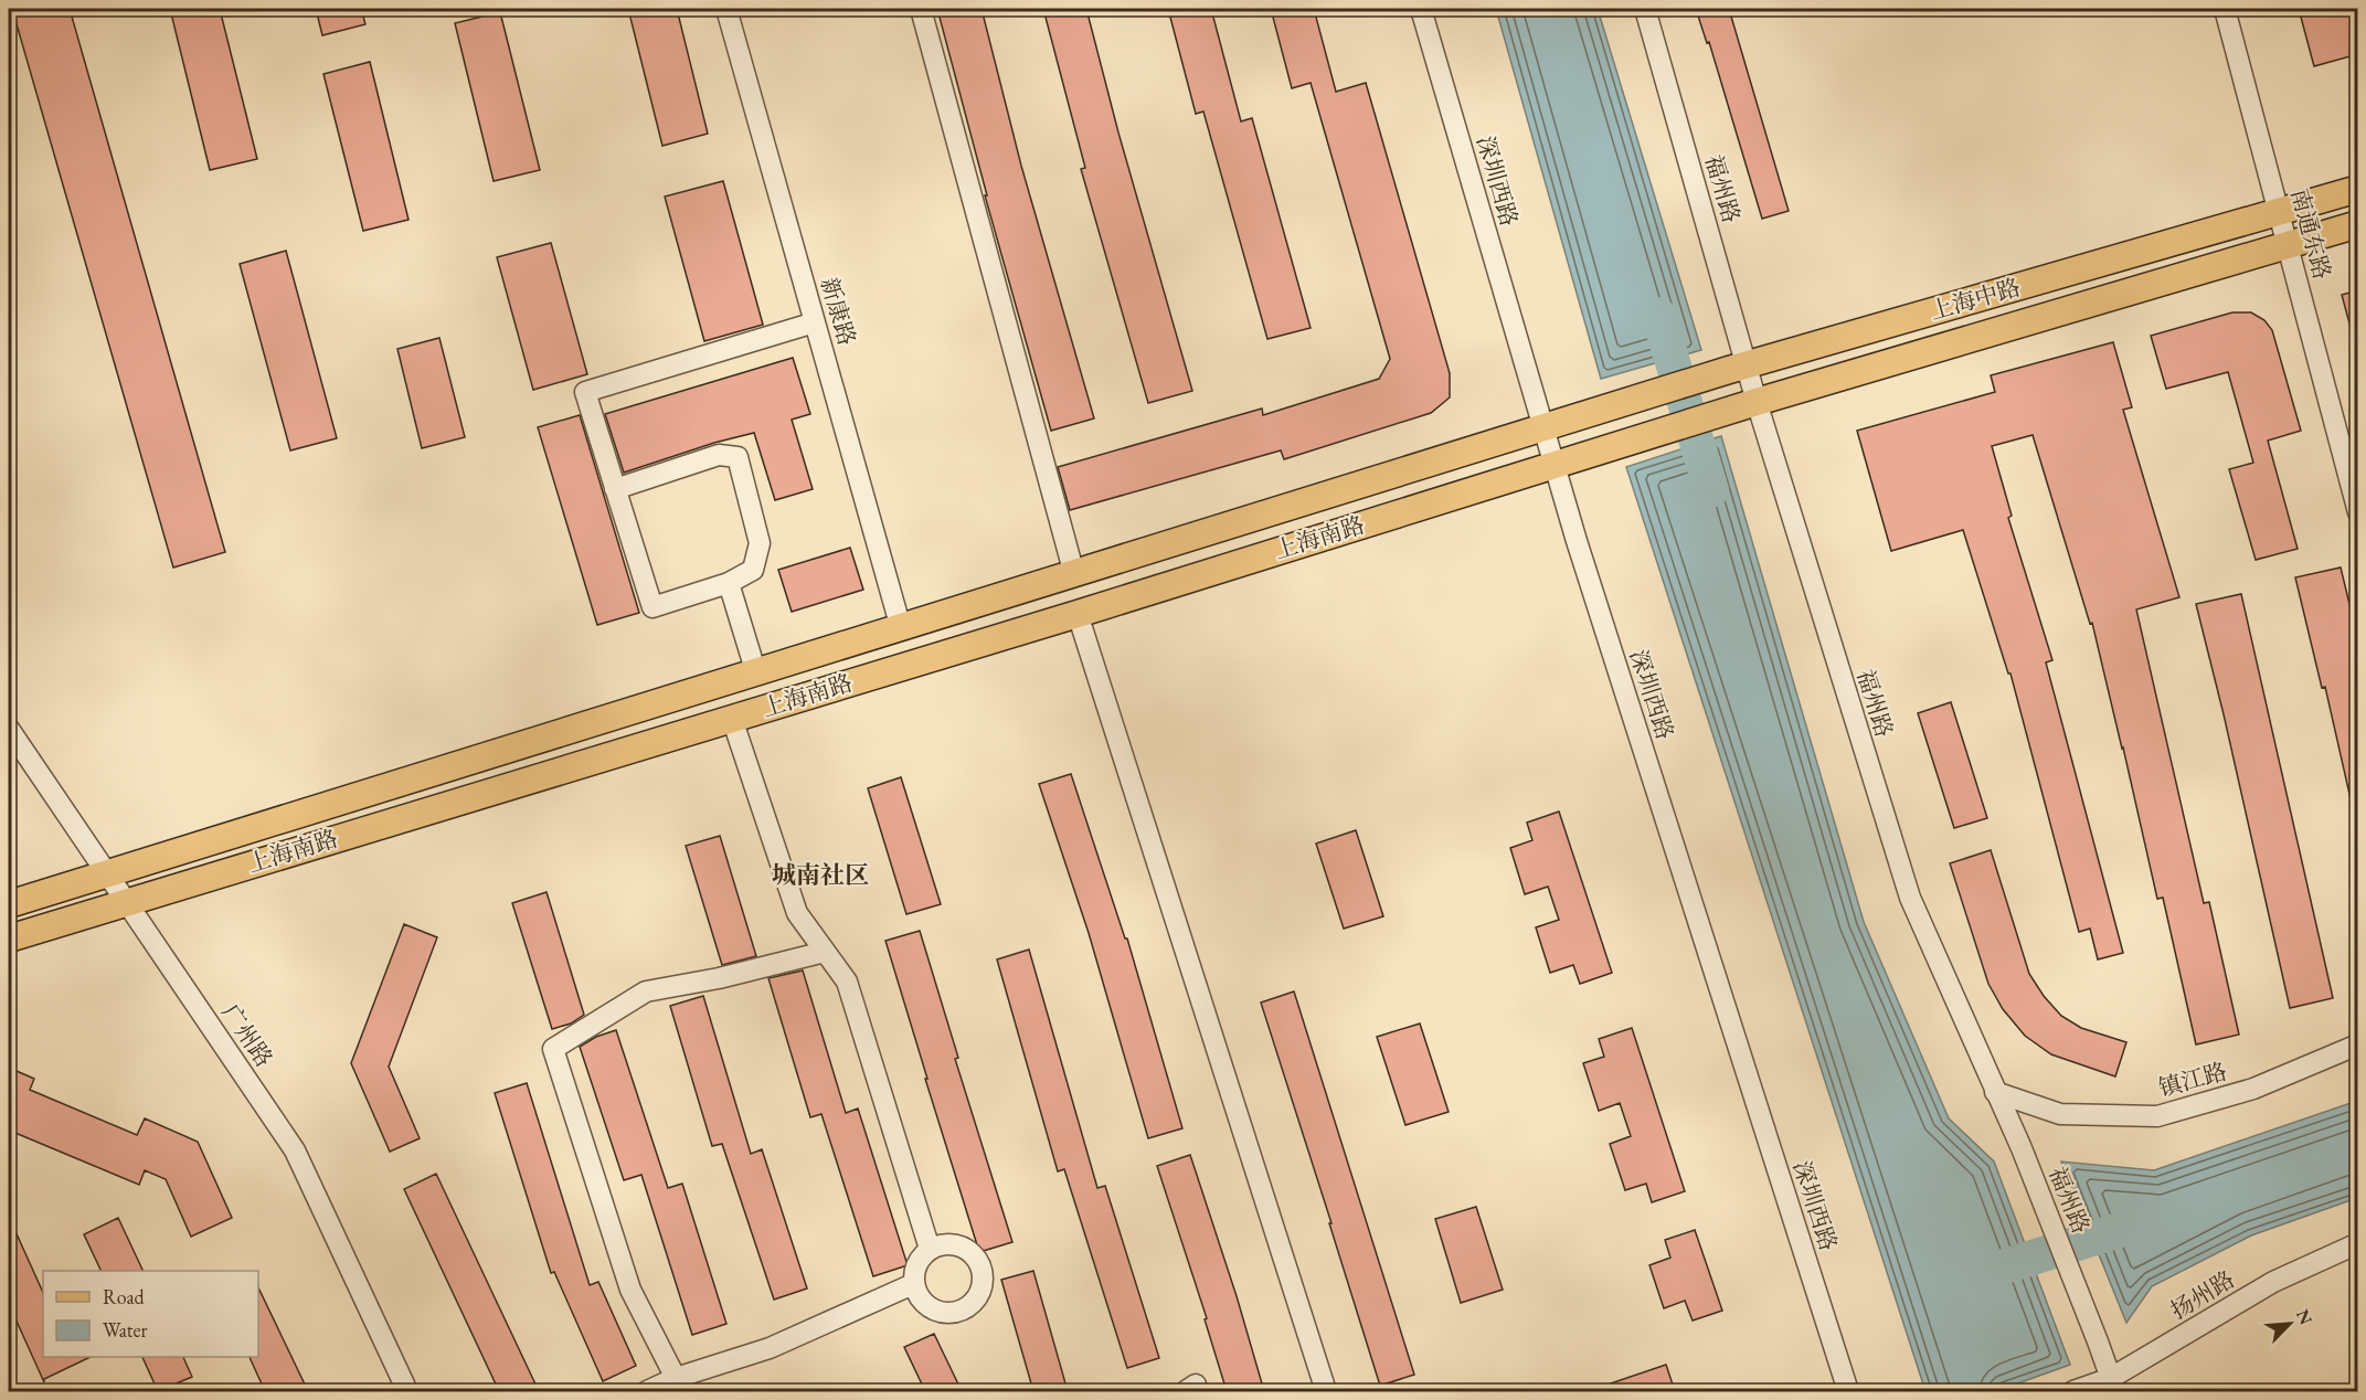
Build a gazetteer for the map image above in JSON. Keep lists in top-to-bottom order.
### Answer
{
  "streets": {
    "main road": ["上海中路", "上海南路"],
    "street": [
      "深圳西路",
      "福州路",
      "南通东路",
      "新康路",
      "广州路",
      "镇江路",
      "扬州路"
    ]
  },
  "crossings": [
    ["深圳西路", "上海南路"],
    ["福州路", "上海中路"],
    ["福州路", "镇江路"],
    ["福州路", "扬州路"],
    ["南通东路", "上海中路"],
    ["上海中路", "上海南路"],
    ["新康路", "上海南路"],
    ["上海南路", "广州路"]
  ],
  "districts": ["城南社区"],
  "legend": ["Road", "Water"],
  "north": "top right"
}
